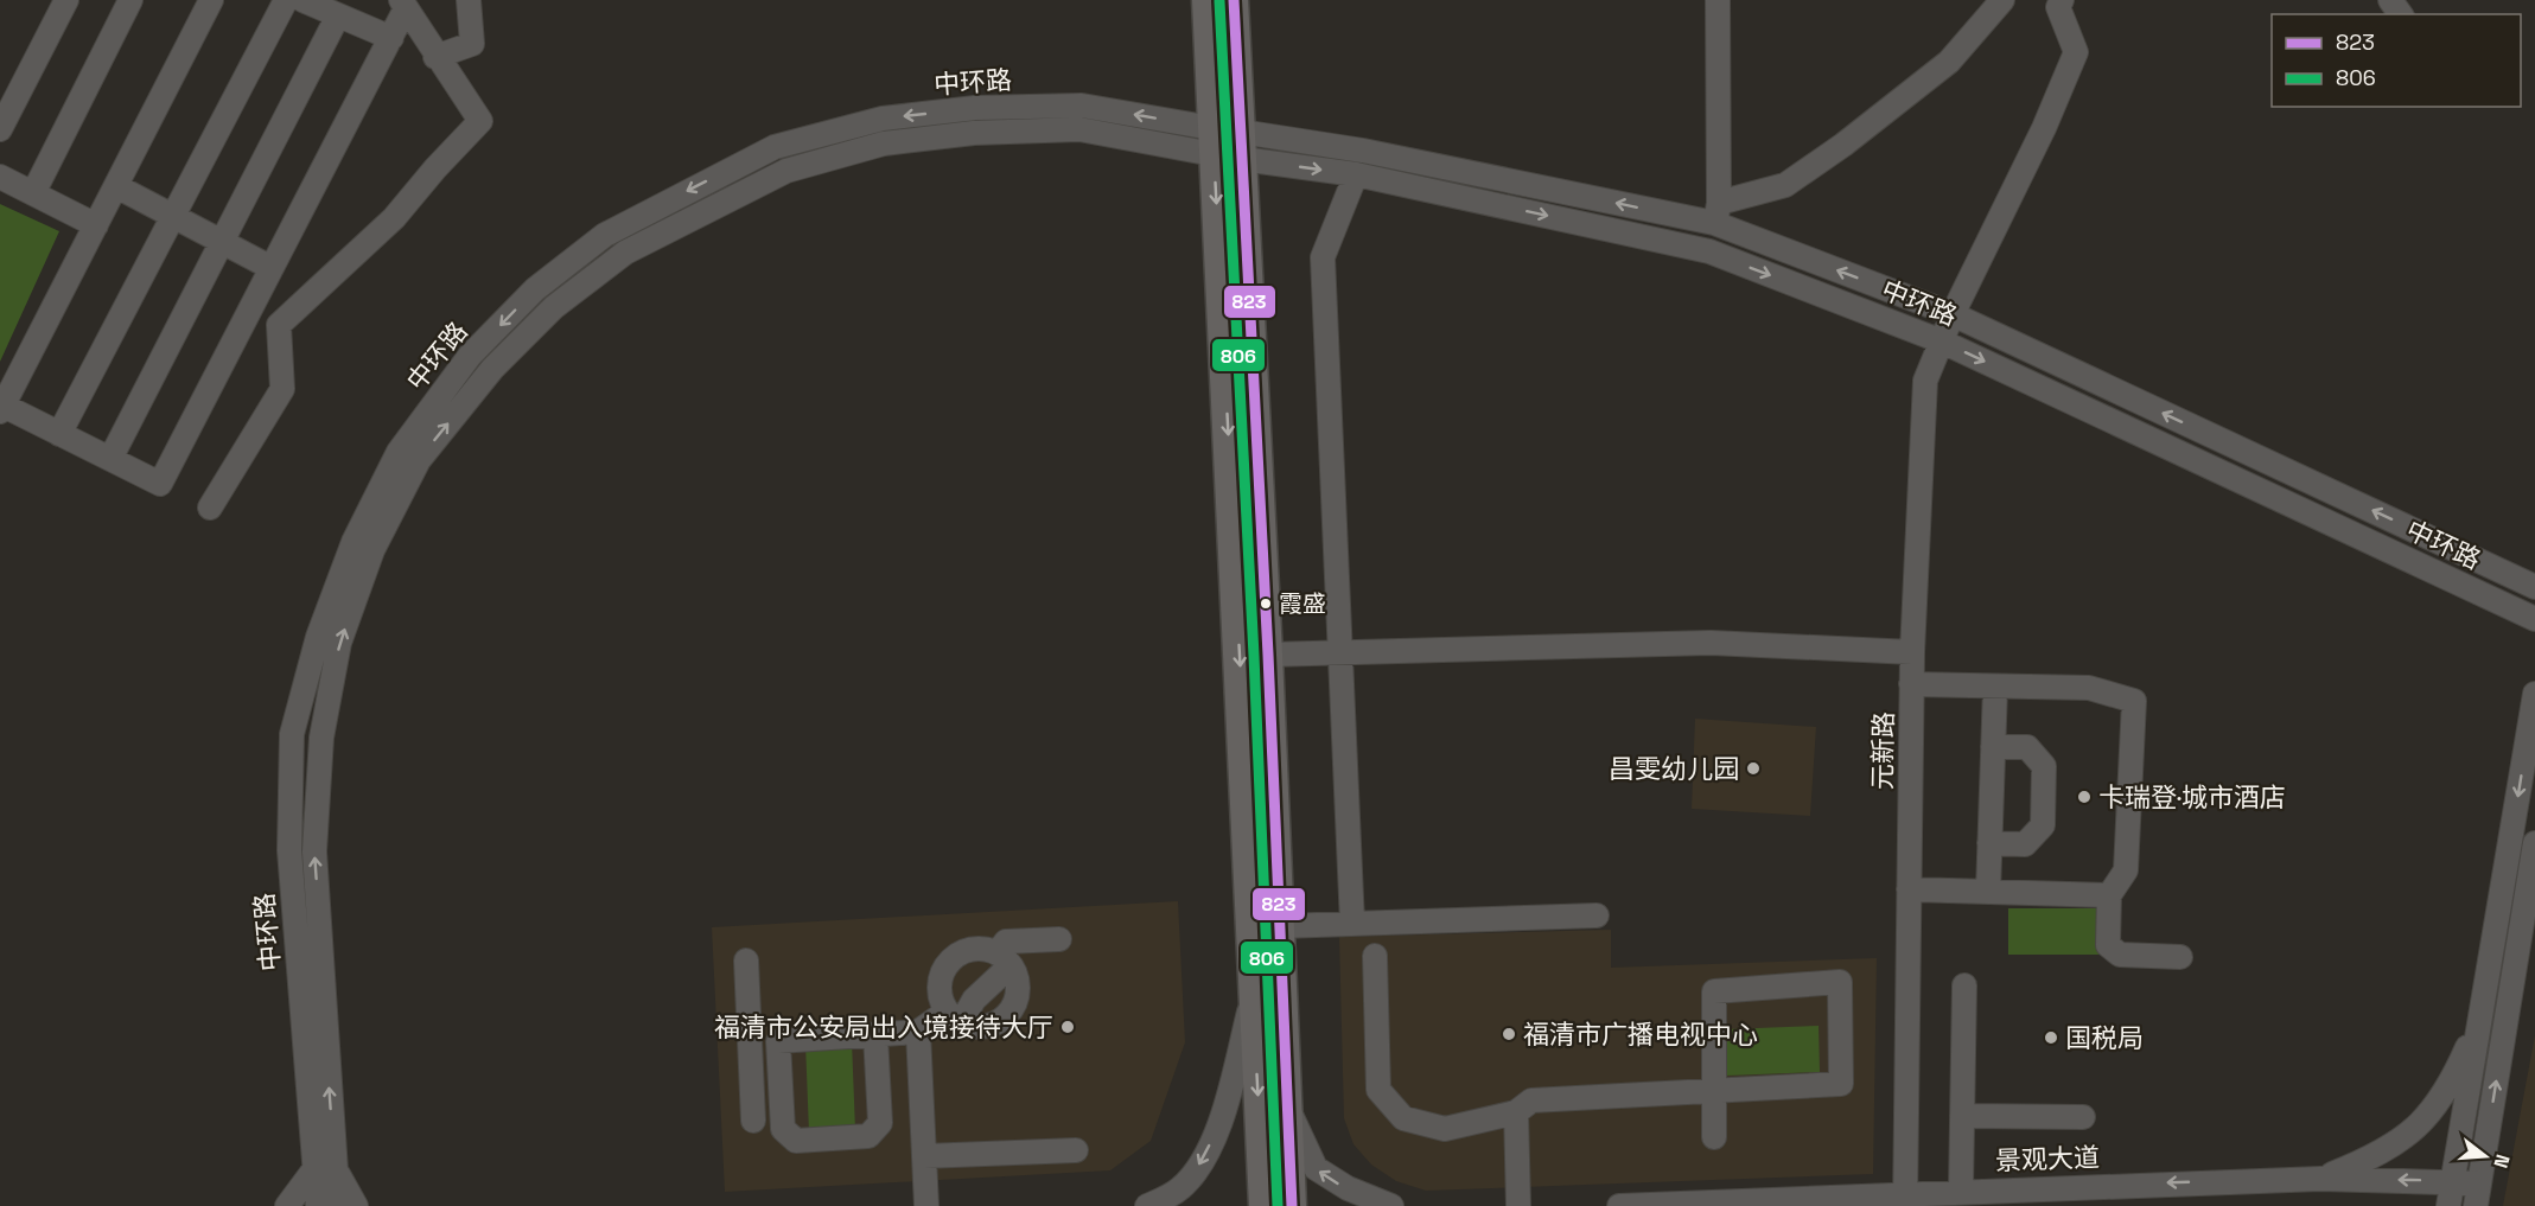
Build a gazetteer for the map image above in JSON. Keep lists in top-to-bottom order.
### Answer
{
  "streets": {
    "street": ["中环路", "元新路", "景观大道"]
  },
  "crossings": [
    ["中环路", "元新路"],
    ["元新路", "景观大道"]
  ],
  "one_way": ["景观大道"],
  "places": [
    "霞盛",
    "昌雯幼儿园",
    "卡瑞登·城市酒店",
    "福清市公安局出入境接待大厅",
    "福清市广播电视中心",
    "国税局"
  ],
  "lines": ["transit line 823", "transit line 806"],
  "legend": ["823", "806"],
  "north": "right"
}
